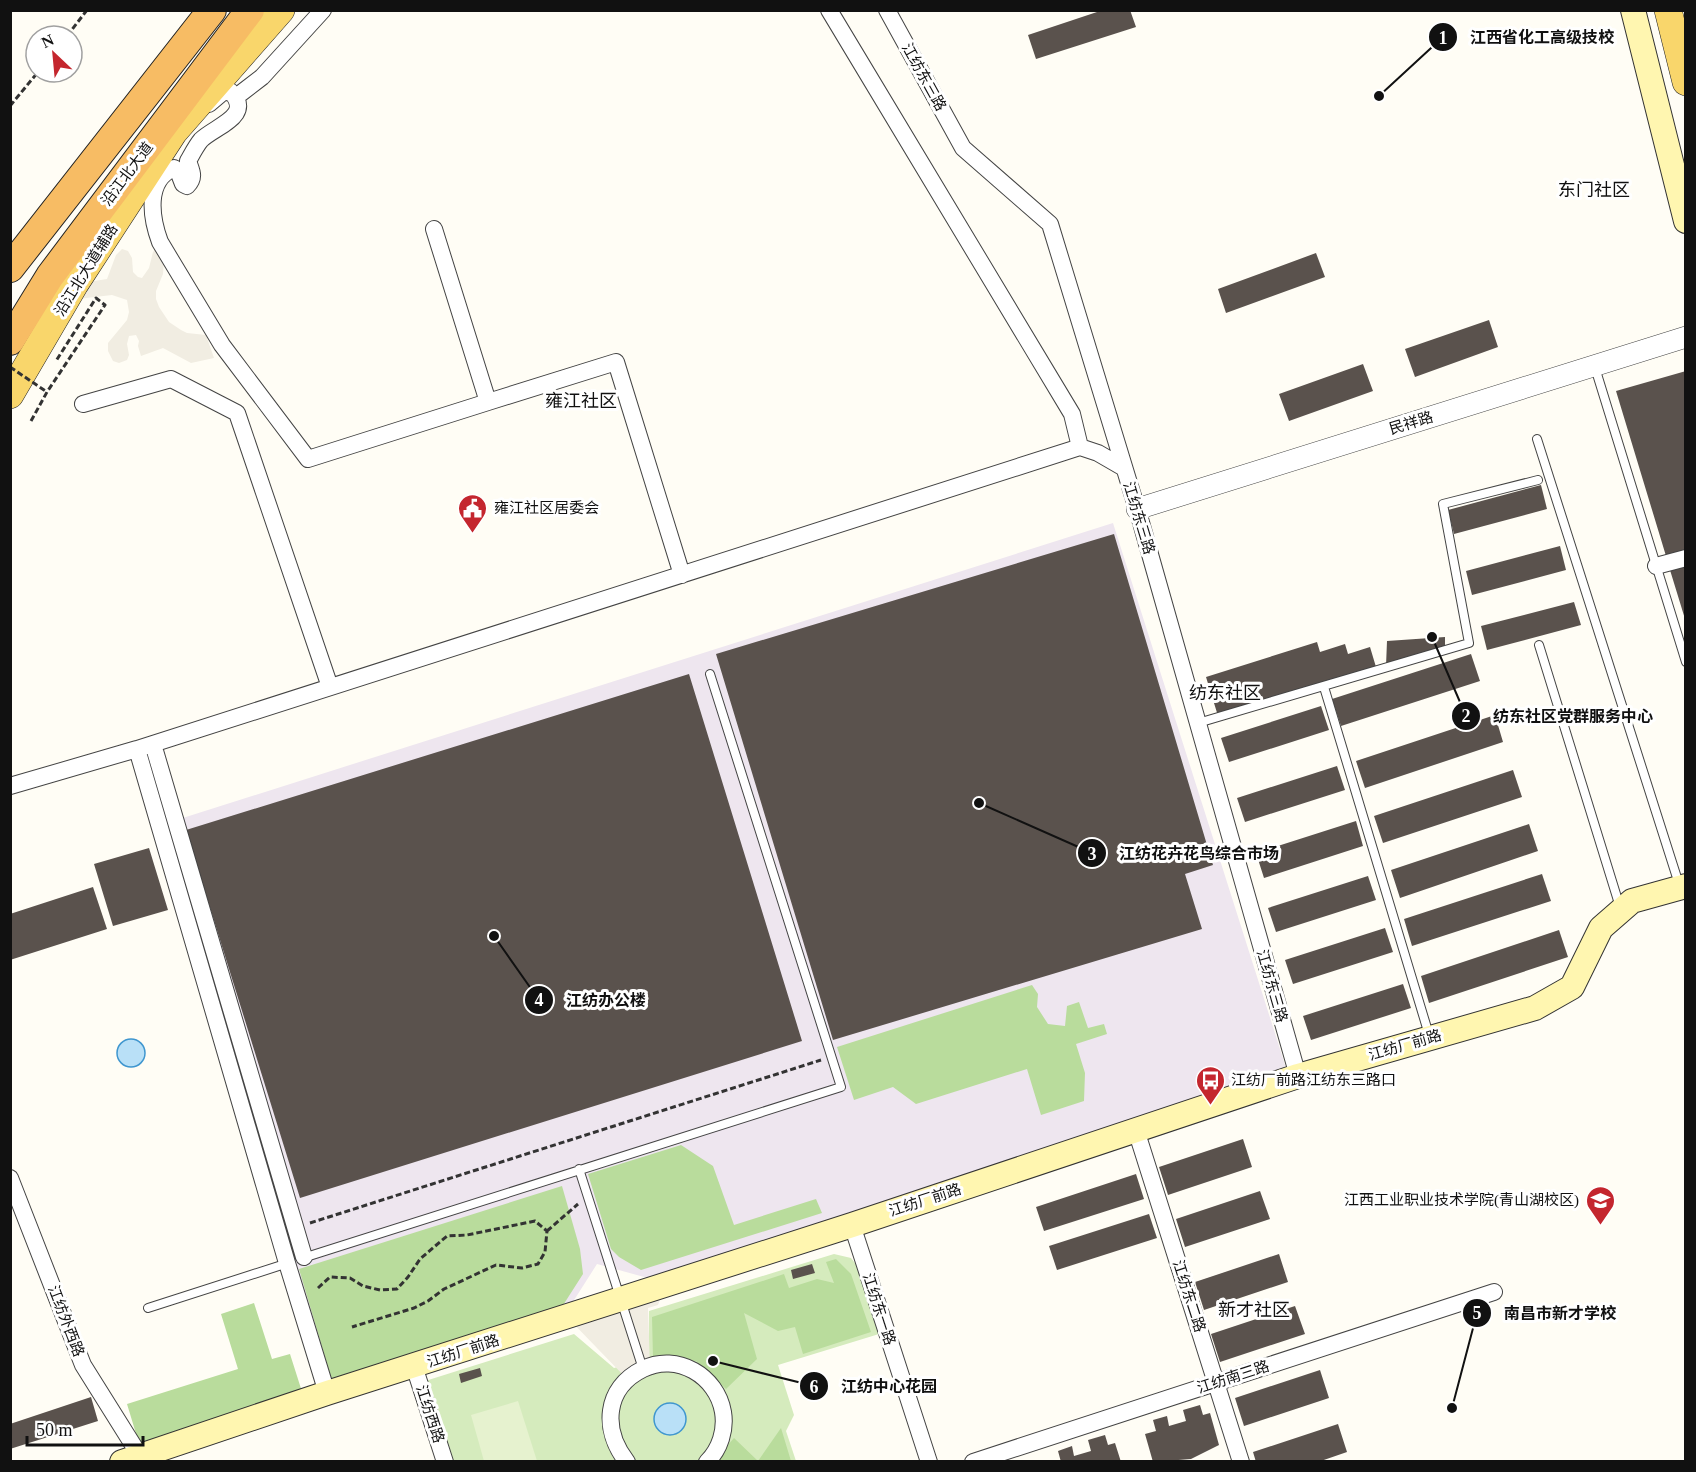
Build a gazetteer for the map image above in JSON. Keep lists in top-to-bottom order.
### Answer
{
  "streets": {
    "highway": ["沿江北大道"],
    "main road": ["沿江北大道辅路", "江纺厂前路"],
    "street": [
      "江纺东三路",
      "民祥路",
      "江纺东二路",
      "江纺东一路",
      "江纺外西路",
      "江纺南三路",
      "江纺西路"
    ]
  },
  "crossings": [
    ["江纺东三路", "民祥路"],
    ["江纺东三路", "江纺厂前路"],
    ["江纺厂前路", "江纺东二路"],
    ["江纺厂前路", "江纺东一路"],
    ["江纺厂前路", "江纺外西路"],
    ["江纺厂前路", "江纺西路"],
    ["江纺东二路", "江纺南三路"]
  ],
  "districts": [
    "东门社区",
    "雍江社区",
    "纺东社区",
    "新才社区"
  ],
  "places": {
    "other": [
      "江西省化工高级技校",
      "纺东社区党群服务中心",
      "江纺花卉花鸟综合市场",
      "江纺办公楼",
      "江纺中心花园",
      "南昌市新才学校"
    ],
    "public building": ["雍江社区居委会"],
    "bus stop": ["江纺厂前路江纺东三路口"],
    "school or university": ["江西工业职业技术学院(青山湖校区)"]
  },
  "scale_bar": "50 m",
  "north": "top left"
}
